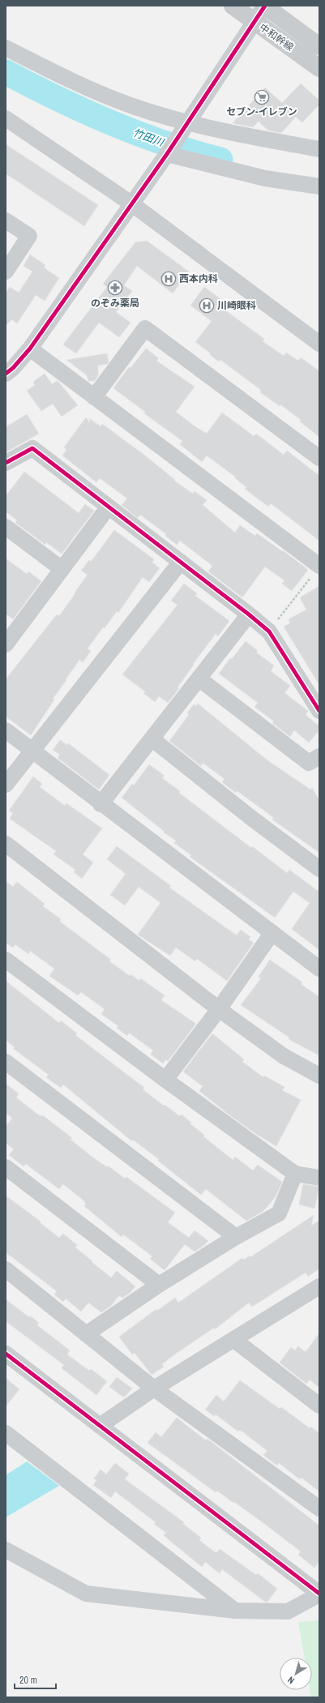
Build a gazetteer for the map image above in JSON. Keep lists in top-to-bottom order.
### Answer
{
  "streets": {
    "main road": ["中和幹線"]
  },
  "water": ["竹田川"],
  "places": {
    "supermarket": ["セブン-イレブン"],
    "hospital": ["西本内科", "川崎眼科"],
    "pharmacy": ["のぞみ薬局"]
  },
  "scale_bar": "20 m",
  "north": "bottom left"
}
